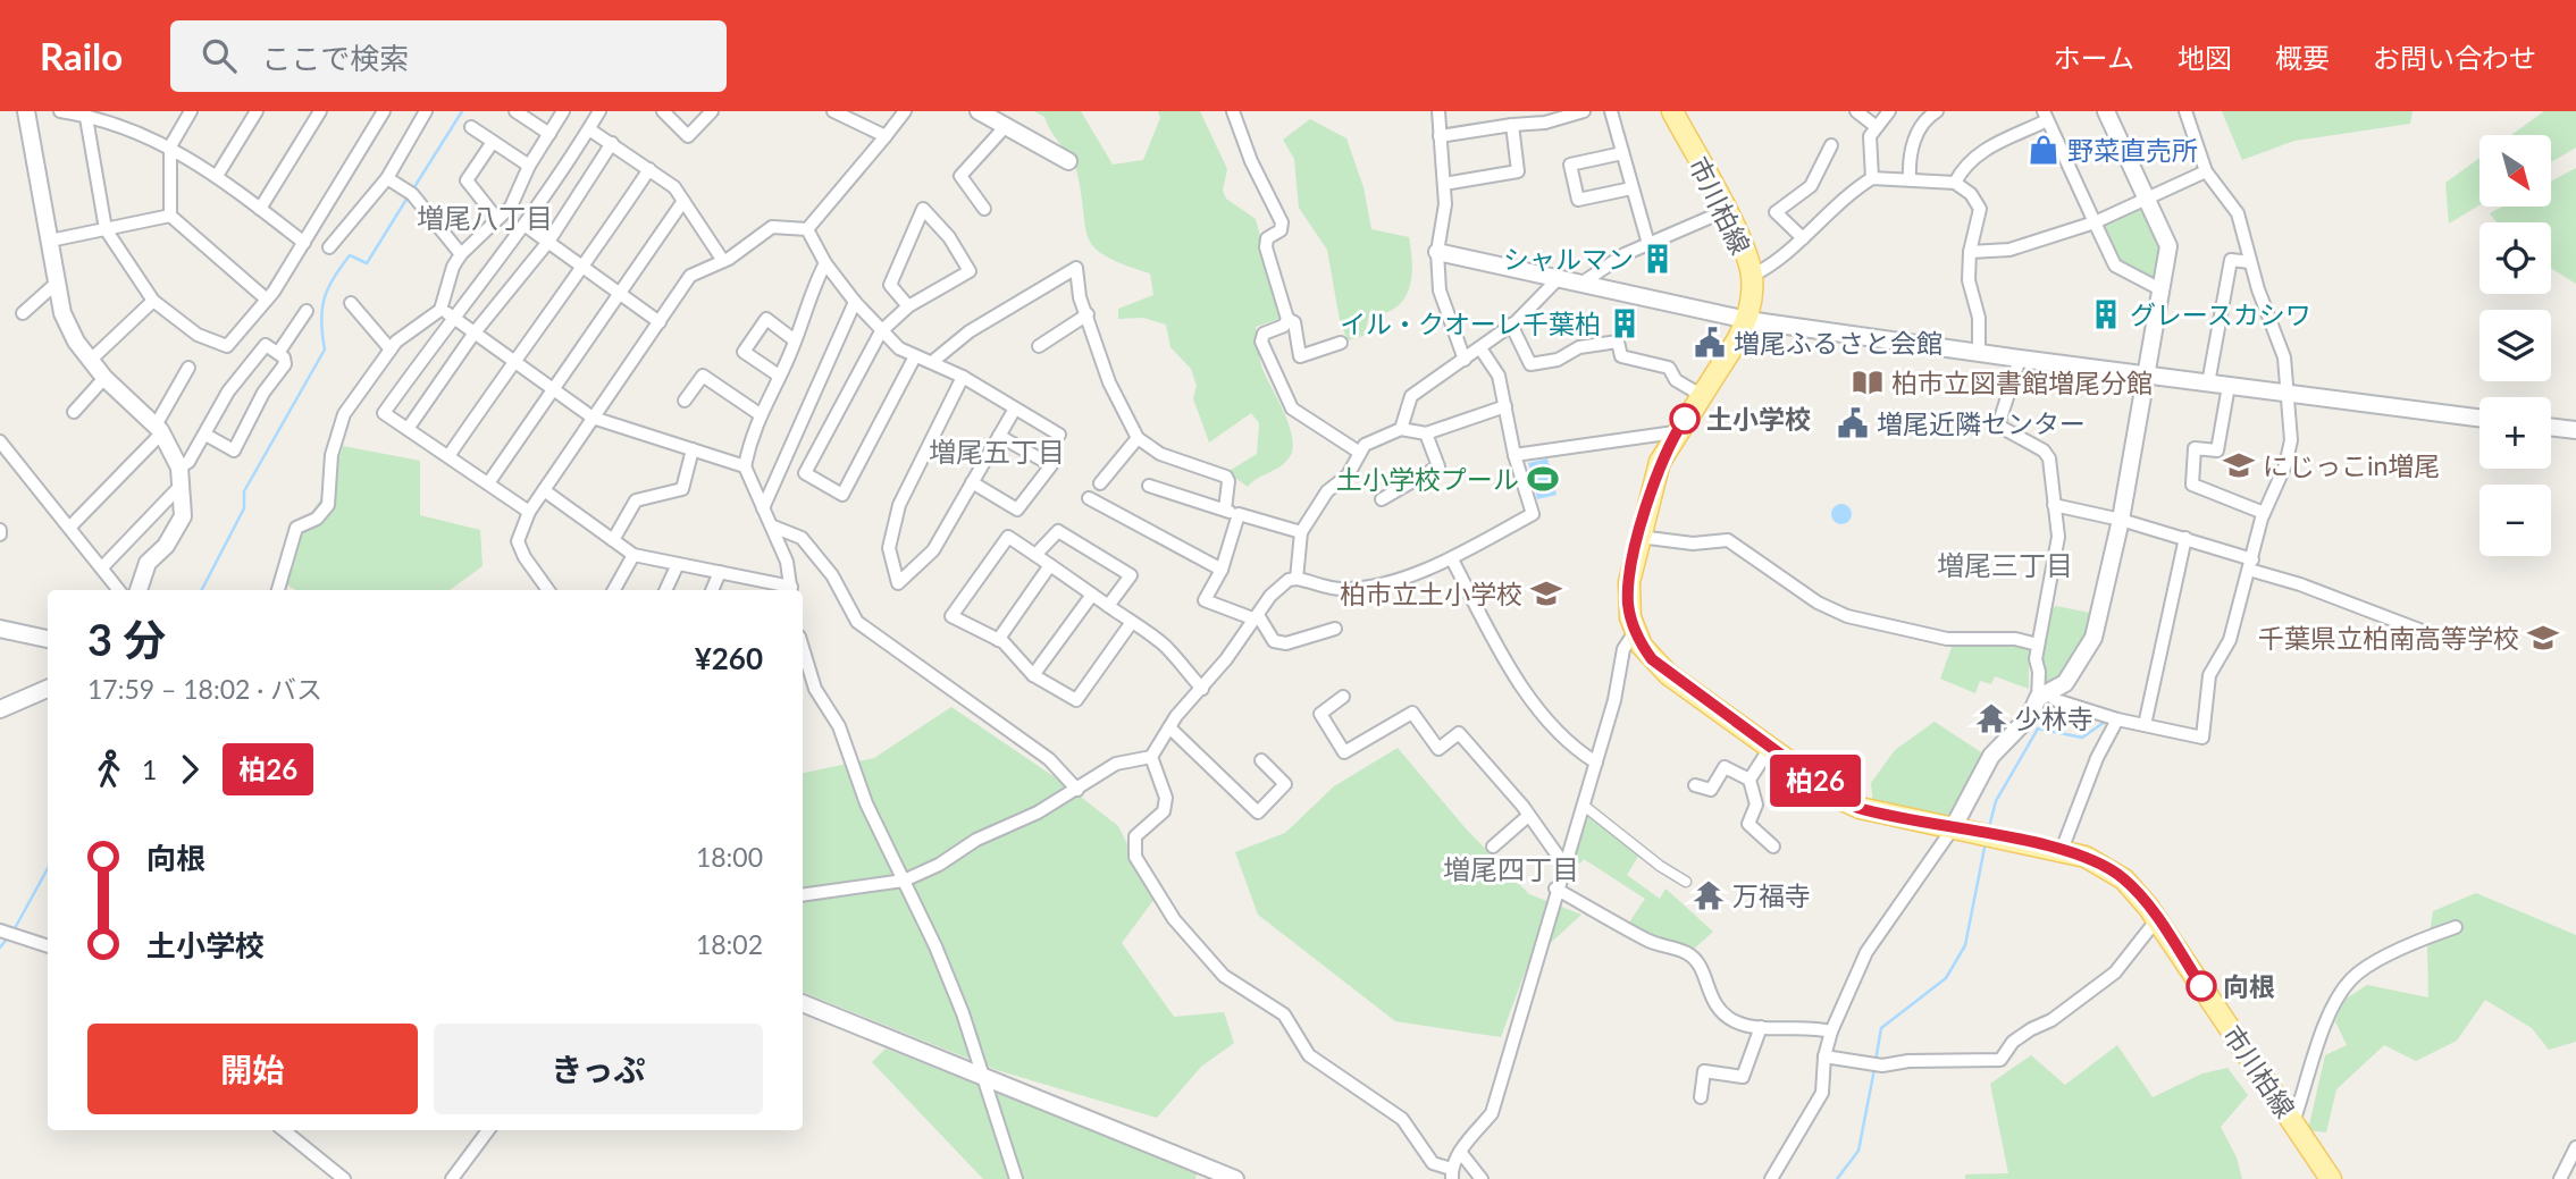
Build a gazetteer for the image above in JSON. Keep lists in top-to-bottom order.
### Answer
{
  "streets": {
    "main road": ["市川柏線"]
  },
  "districts": [
    "増尾八丁目",
    "増尾五丁目",
    "増尾三丁目",
    "増尾四丁目"
  ],
  "places": {
    "shop": ["野菜直売所"],
    "building": ["シャルマン", "グレースカシワ", "イル・クオーレ千葉柏"],
    "public building": ["増尾ふるさと会館", "増尾近隣センター"],
    "library": ["柏市立図書館増尾分館"],
    "other": ["土小学校", "向根"],
    "school or university": ["にじっこin増尾", "柏市立土小学校", "千葉県立柏南高等学校"],
    "sports": ["土小学校プール"],
    "temple": ["少林寺", "万福寺"]
  },
  "lines": ["bus line 柏26"],
  "north": "bottom right",
  "page": {
    "header": "Railo",
    "search": "ここで検索",
    "nav": [
      "ホーム",
      "地図",
      "概要",
      "お問い合わせ"
    ],
    "on_map": "柏26",
    "map_buttons": ["+", "−"],
    "heading": ["3 分", "17:59 – 18:02 · バス", "¥260"],
    "legs": ["1", "柏26"],
    "list": [
      {
        "name": "向根",
        "value": "18:00"
      },
      {
        "name": "土小学校",
        "value": "18:02"
      }
    ],
    "buttons": ["開始", "きっぷ"]
  }
}
